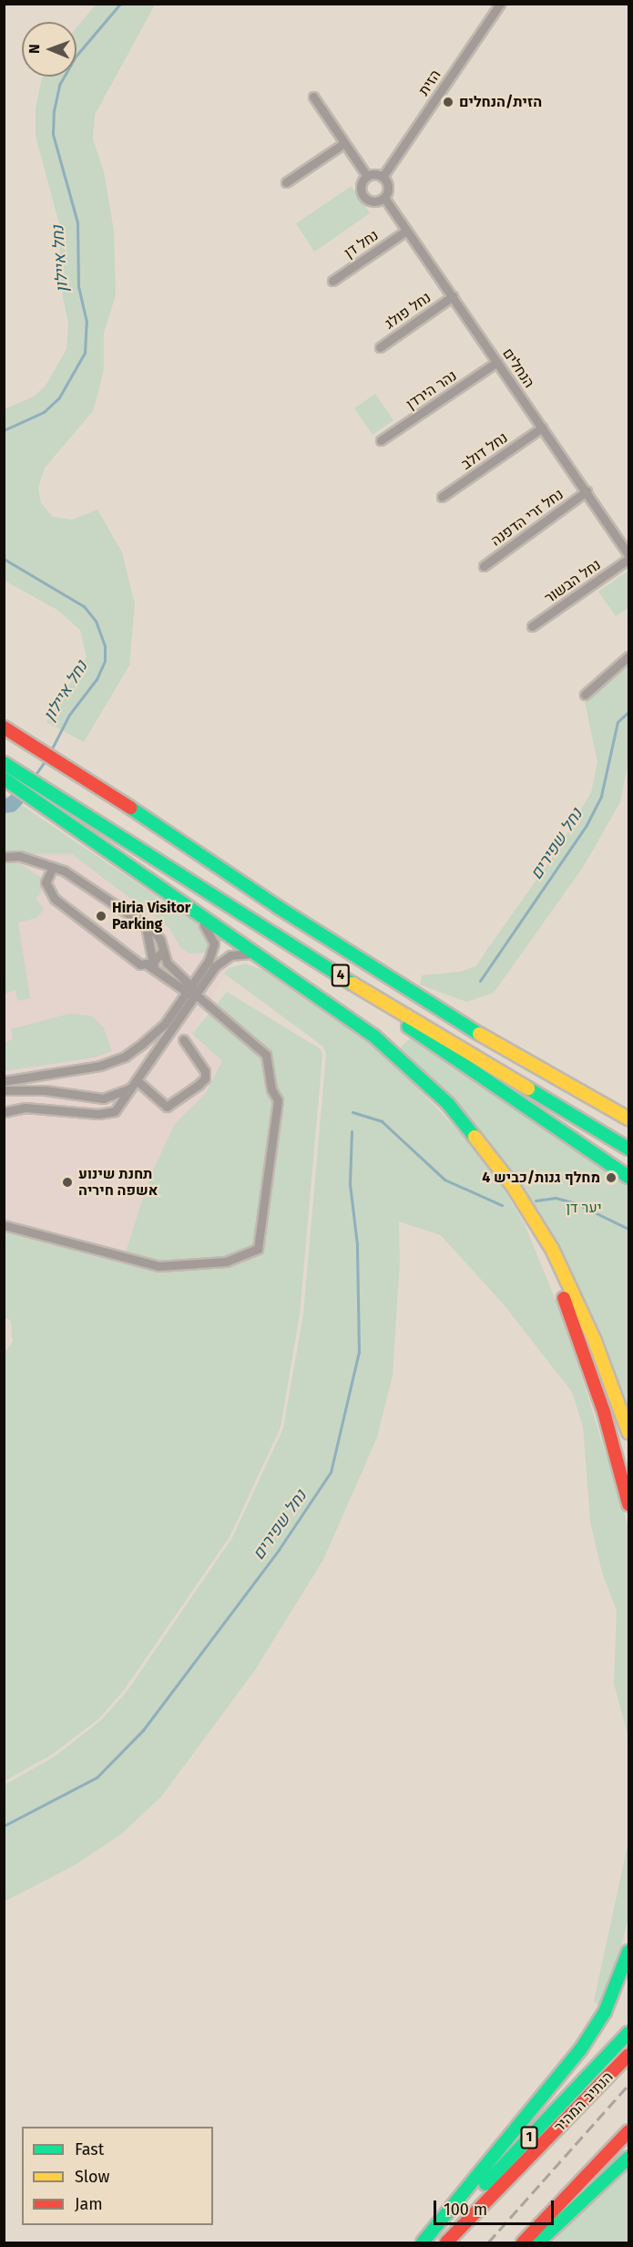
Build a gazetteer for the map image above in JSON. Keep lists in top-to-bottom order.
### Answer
{
  "streets": {
    "highway": ["4", "הנתיב המהיר", "1"],
    "street": [
      "הזית",
      "נחל דן",
      "נחל פולג",
      "הנחלים",
      "נהר הירדן",
      "נחל דולב",
      "נחל זרי הדפנה",
      "נחל הבשור"
    ]
  },
  "crossings": [
    ["הזית", "הנחלים"],
    ["נחל דן", "הנחלים"],
    ["נחל פולג", "הנחלים"],
    ["הנחלים", "נהר הירדן"],
    ["הנחלים", "נחל דולב"],
    ["הנחלים", "נחל זרי הדפנה"]
  ],
  "water": ["נחל איילון", "נחל שפירים"],
  "parks": ["יער דן"],
  "places": [
    "הזית/הנחלים",
    "Hiria Visitor Parking",
    "מחלף גנות/כביש 4",
    "תחנת שינוע אשפה חיריה"
  ],
  "legend": ["Fast", "Slow", "Jam"],
  "scale_bar": "100 m",
  "north": "left"
}
